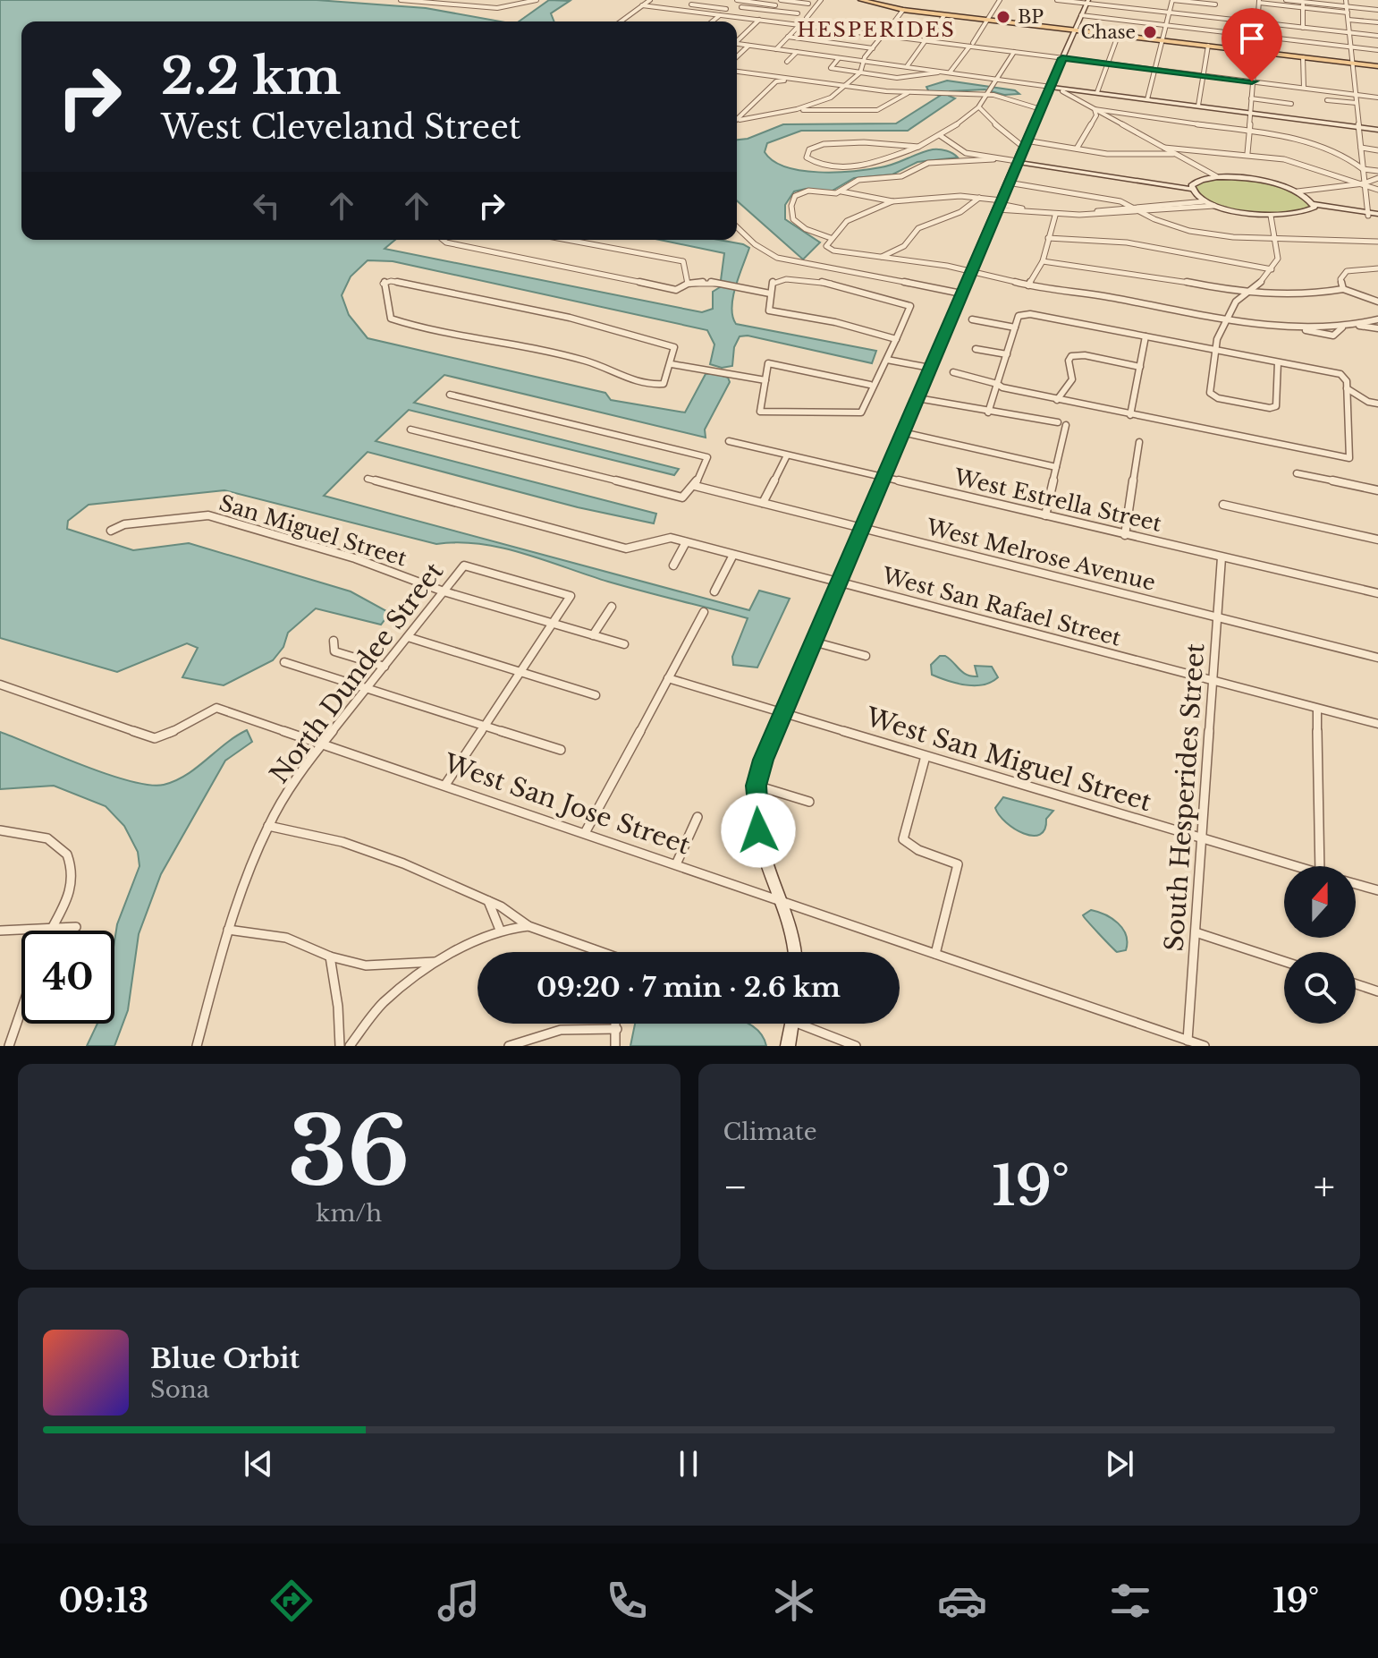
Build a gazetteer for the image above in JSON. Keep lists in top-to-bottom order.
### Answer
{
  "streets": {
    "street": [
      "West Estrella Street",
      "San Miguel Street",
      "West Melrose Avenue",
      "West San Rafael Street",
      "North Dundee Street",
      "West San Miguel Street",
      "South Hesperides Street",
      "West San Jose Street"
    ]
  },
  "crossings": [
    ["West Estrella Street", "South Hesperides Street"],
    ["San Miguel Street", "North Dundee Street"],
    ["West Melrose Avenue", "South Hesperides Street"],
    ["West San Rafael Street", "South Hesperides Street"],
    ["North Dundee Street", "West San Jose Street"],
    ["West San Miguel Street", "South Hesperides Street"],
    ["South Hesperides Street", "West San Jose Street"]
  ],
  "districts": ["HESPERIDES"],
  "places": ["BP", "Chase"],
  "north": "top",
  "page": {
    "turn": ["2.2 km", "West Cleveland Street"],
    "limit": "40",
    "trip": "09:20 · 7 min · 2.6 km",
    "tile": [
      ["36", "km/h"],
      "Climate"
    ],
    "heat": ["−", "19°", "+"],
    "song": ["Blue Orbit", "Sona"],
    "tabs": ["09:13", "19°"]
  }
}
